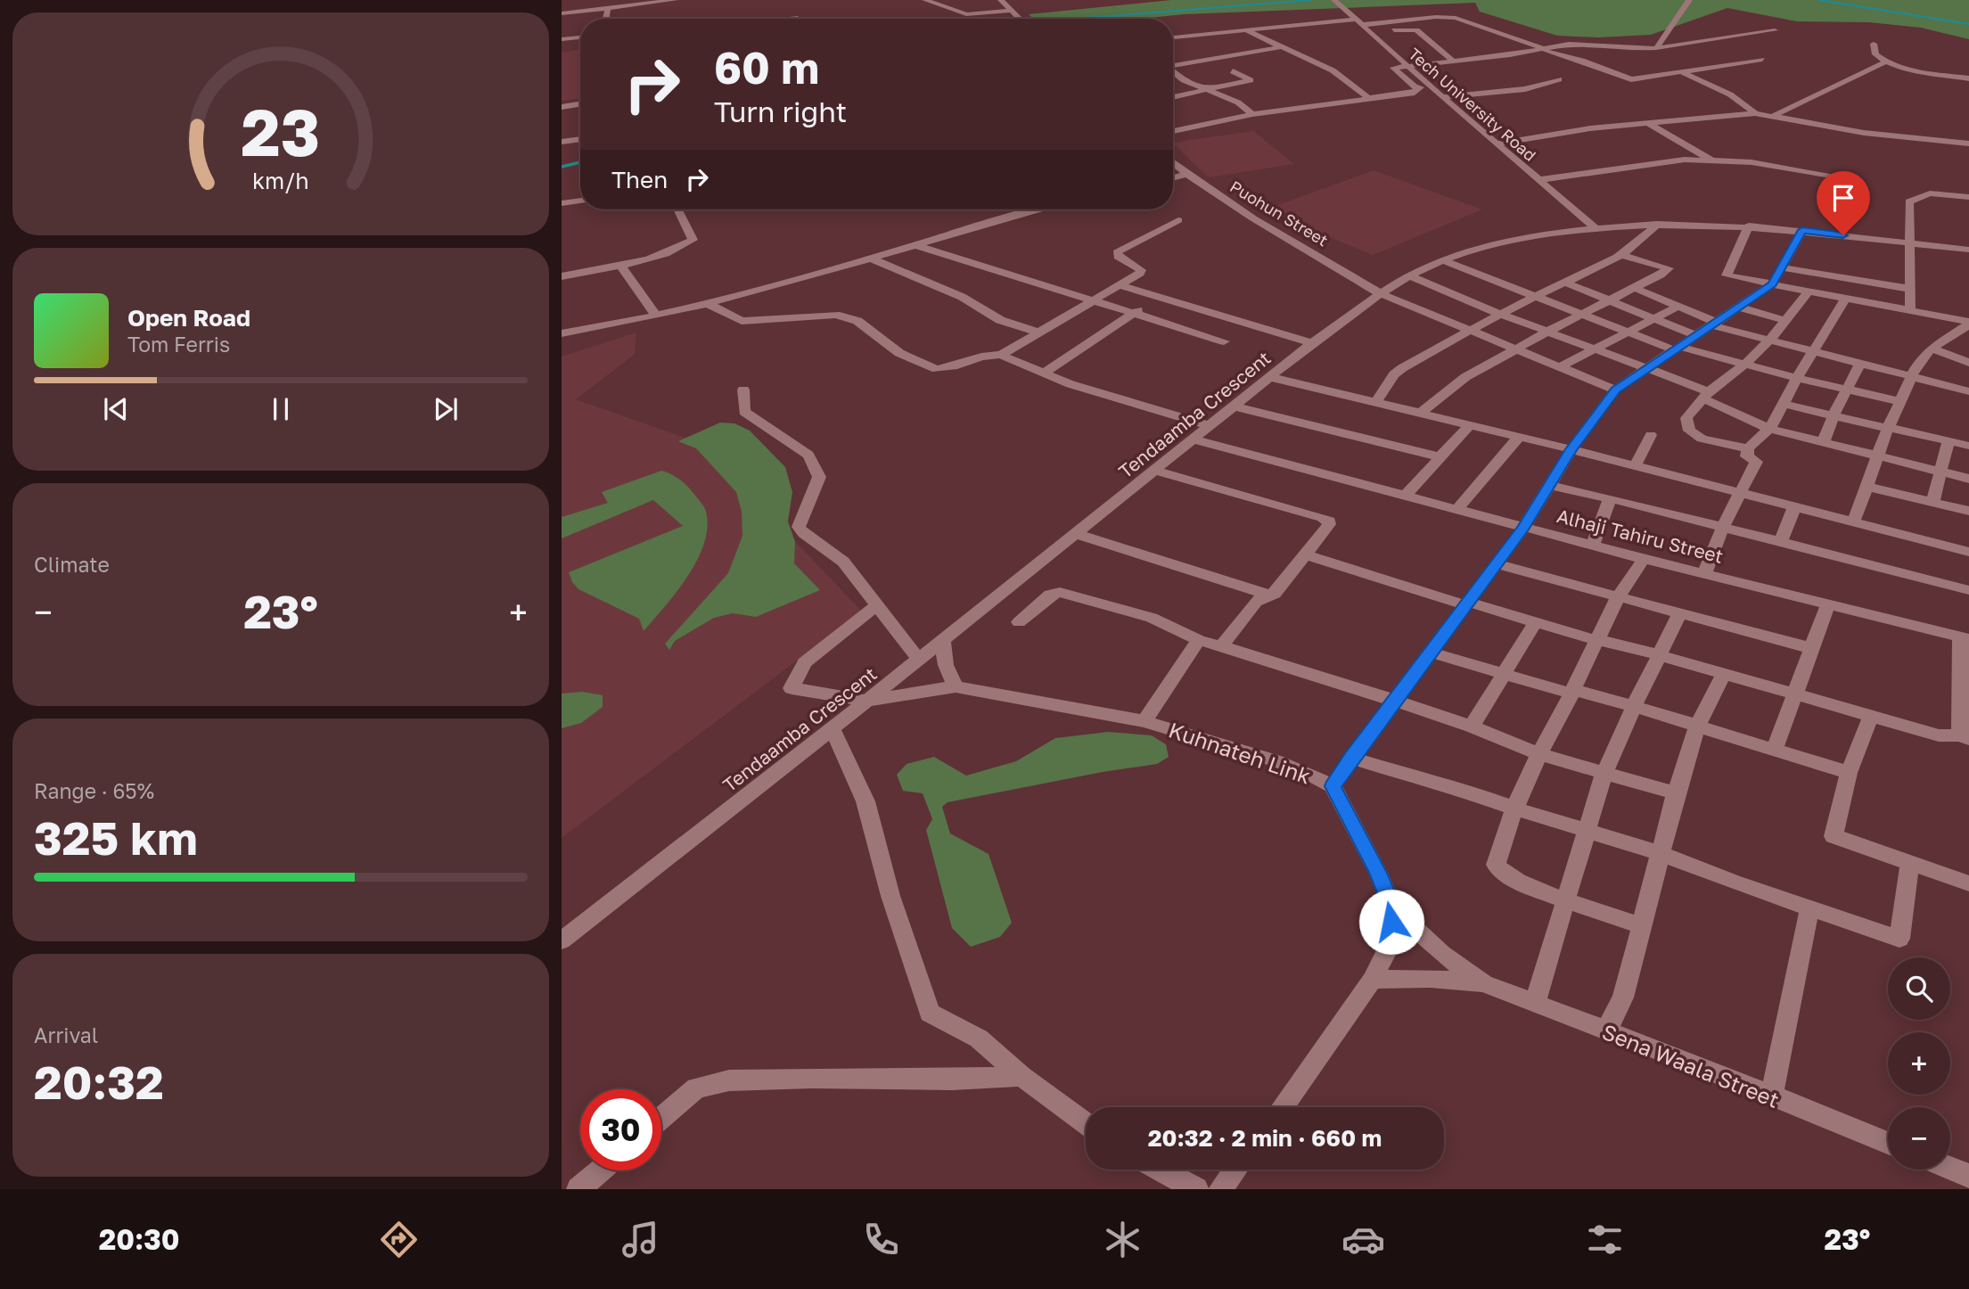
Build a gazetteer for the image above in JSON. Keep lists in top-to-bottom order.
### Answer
{
  "streets": {
    "street": [
      "Tech University Road",
      "Puohun Street",
      "Tendaamba Crescent",
      "Alhaji Tahiru Street",
      "Kuhnateh Link",
      "Sena Waala Street"
    ]
  },
  "crossings": [
    ["Tech University Road", "Tendaamba Crescent"],
    ["Puohun Street", "Tendaamba Crescent"],
    ["Tendaamba Crescent", "Alhaji Tahiru Street"],
    ["Tendaamba Crescent", "Kuhnateh Link"]
  ],
  "page": {
    "turn": ["60 m", "Turn right"],
    "then": "Then",
    "song": ["Open Road", "Tom Ferris"],
    "tile": [
      "Climate",
      ["Range · 65%", "325 km"],
      ["Arrival", "20:32"]
    ],
    "heat": ["−", "23°", "+"],
    "map_buttons": ["+", "−"],
    "limit": "30",
    "trip": "20:32 · 2 min · 660 m",
    "tabs": ["20:30", "23°"],
    "gauge": ["23", "km/h"]
  }
}
